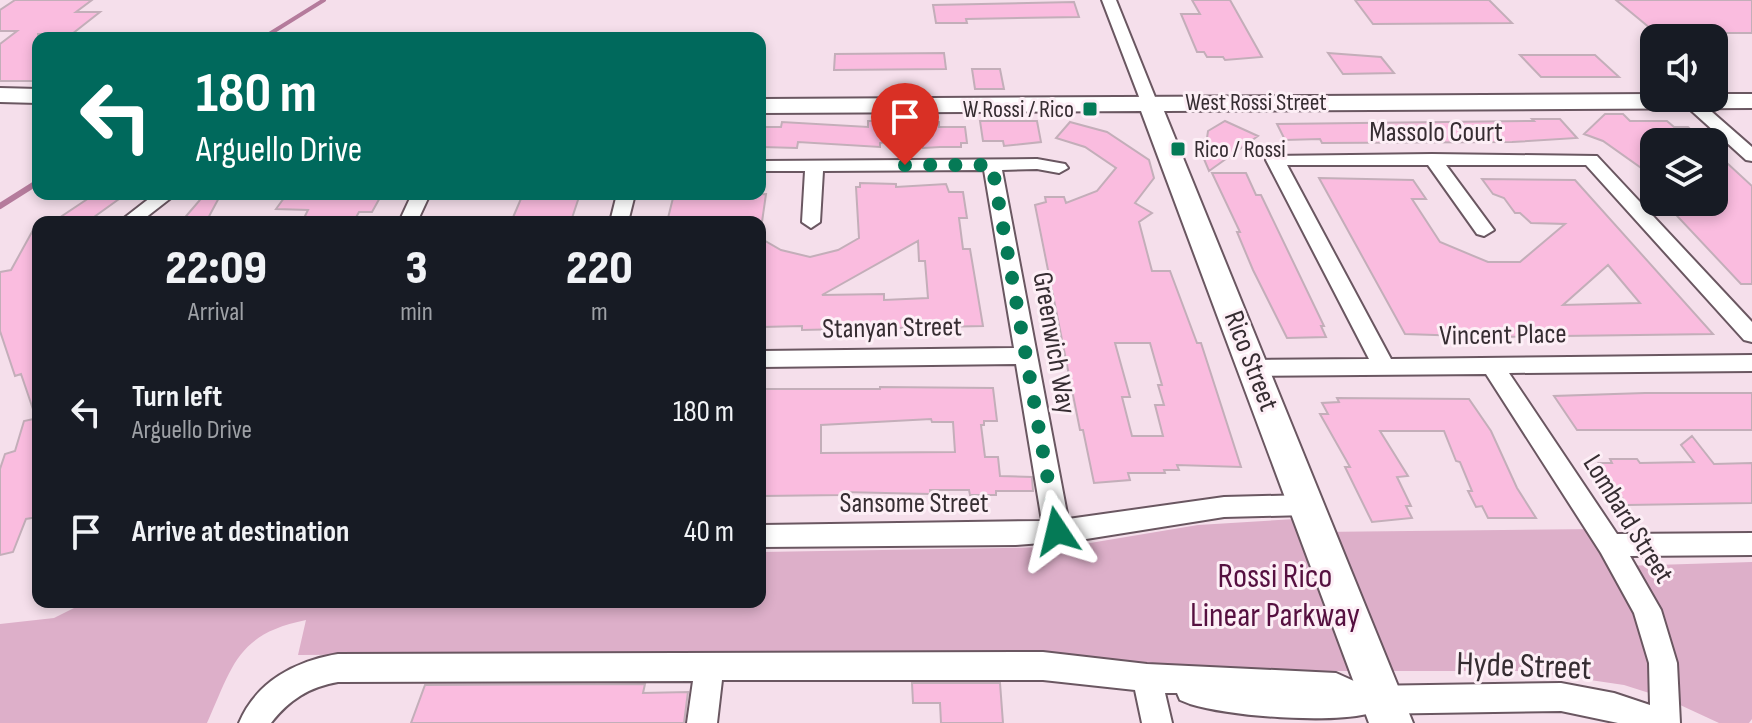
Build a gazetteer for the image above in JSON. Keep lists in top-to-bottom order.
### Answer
{
  "streets": {
    "main road": ["West Rossi Street", "Rico Street"],
    "street": [
      "Massolo Court",
      "Stanyan Street",
      "Vincent Place",
      "Greenwich Way",
      "Sansome Street",
      "Lombard Street",
      "Hyde Street"
    ]
  },
  "crossings": [
    ["West Rossi Street", "Rico Street"],
    ["Massolo Court", "Vincent Place"],
    ["Stanyan Street", "Greenwich Way"],
    ["Vincent Place", "Rico Street"],
    ["Vincent Place", "Lombard Street"],
    ["Greenwich Way", "Sansome Street"],
    ["Rico Street", "Sansome Street"],
    ["Rico Street", "Hyde Street"],
    ["Lombard Street", "Hyde Street"]
  ],
  "parks": ["Rossi Rico Linear Parkway"],
  "places": {
    "transit": ["W Rossi / Rico", "Rico / Rossi"]
  },
  "page": {
    "turn": ["180 m", "Arguello Drive"],
    "eta": [
      "22:09",
      "Arrival",
      "3",
      "min",
      "220",
      "m"
    ],
    "list": [
      {
        "name": "Turn left",
        "note": "Arguello Drive",
        "value": "180 m"
      },
      {
        "name": "Arrive at destination",
        "value": "40 m"
      }
    ]
  }
}
